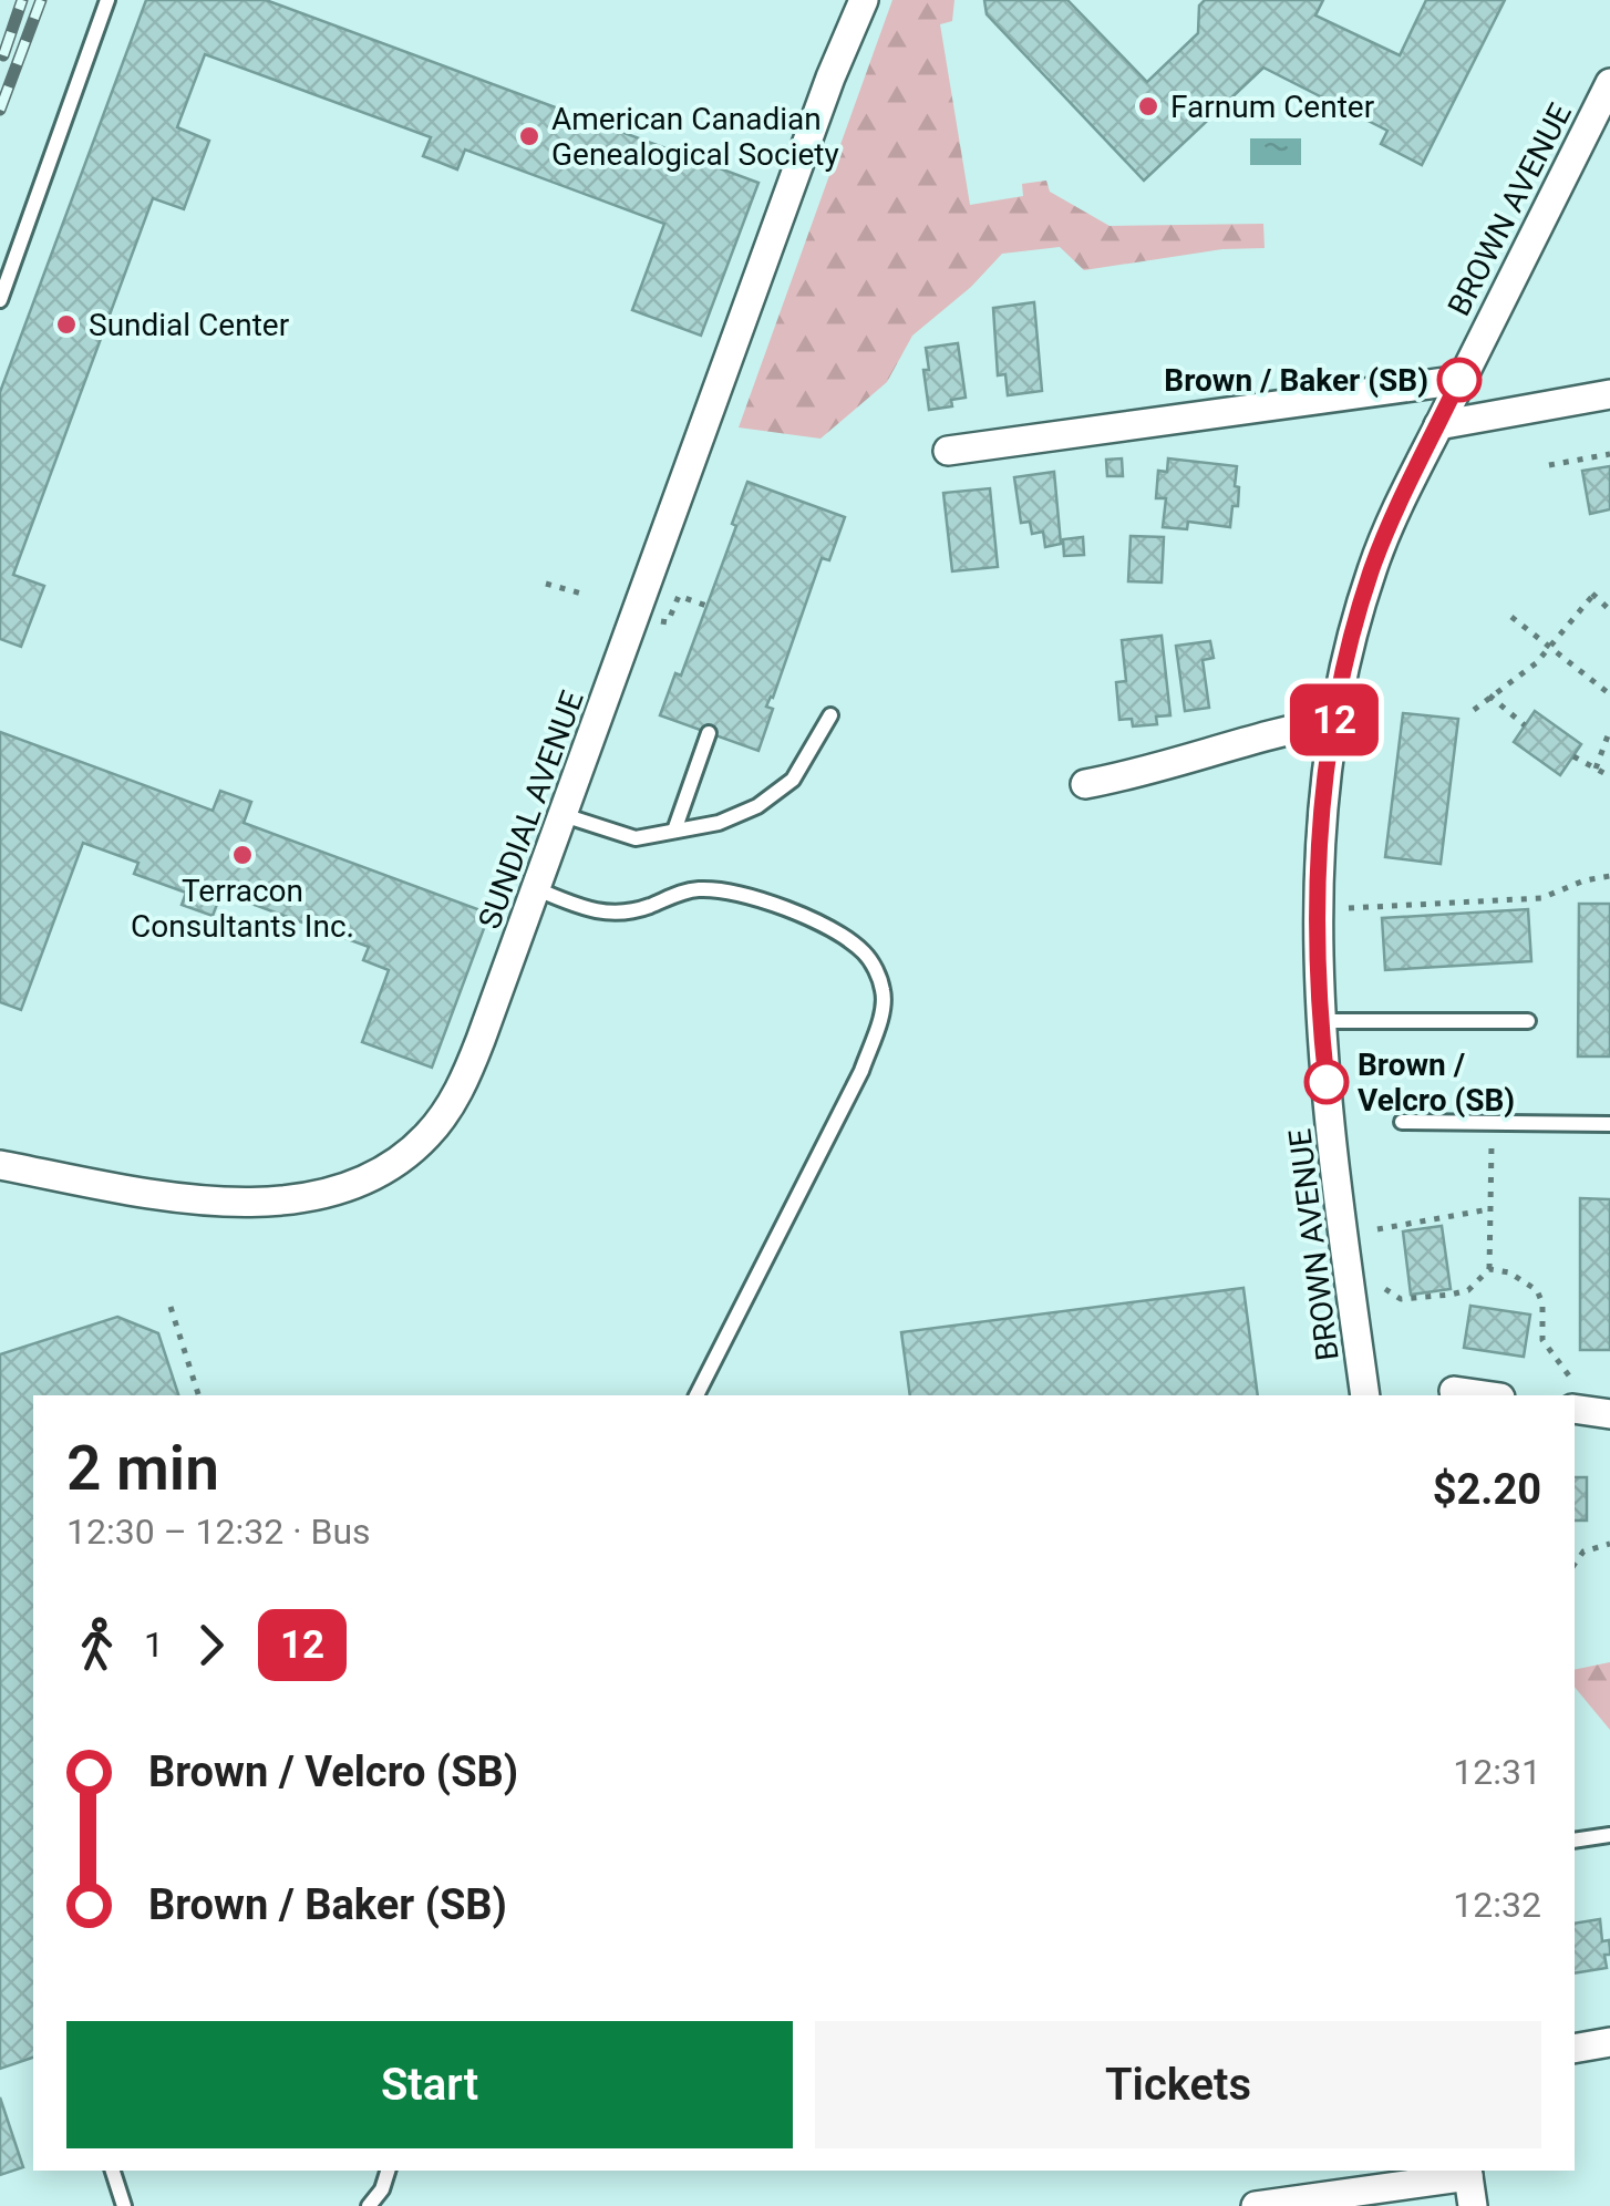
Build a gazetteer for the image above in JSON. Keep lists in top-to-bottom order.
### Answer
{
  "streets": {
    "street": ["BROWN AVENUE", "SUNDIAL AVENUE"]
  },
  "places": [
    "Farnum Center",
    "American Canadian Genealogical Society",
    "Sundial Center",
    "Brown / Baker (SB)",
    "Terracon Consultants Inc.",
    "Brown / Velcro (SB)"
  ],
  "lines": ["bus line 12"],
  "page": {
    "on_map": "12",
    "heading": ["2 min", "12:30 – 12:32 · Bus", "$2.20"],
    "legs": ["1", "12"],
    "list": [
      {
        "name": "Brown / Velcro (SB)",
        "value": "12:31"
      },
      {
        "name": "Brown / Baker (SB)",
        "value": "12:32"
      }
    ],
    "buttons": ["Start", "Tickets"]
  }
}
